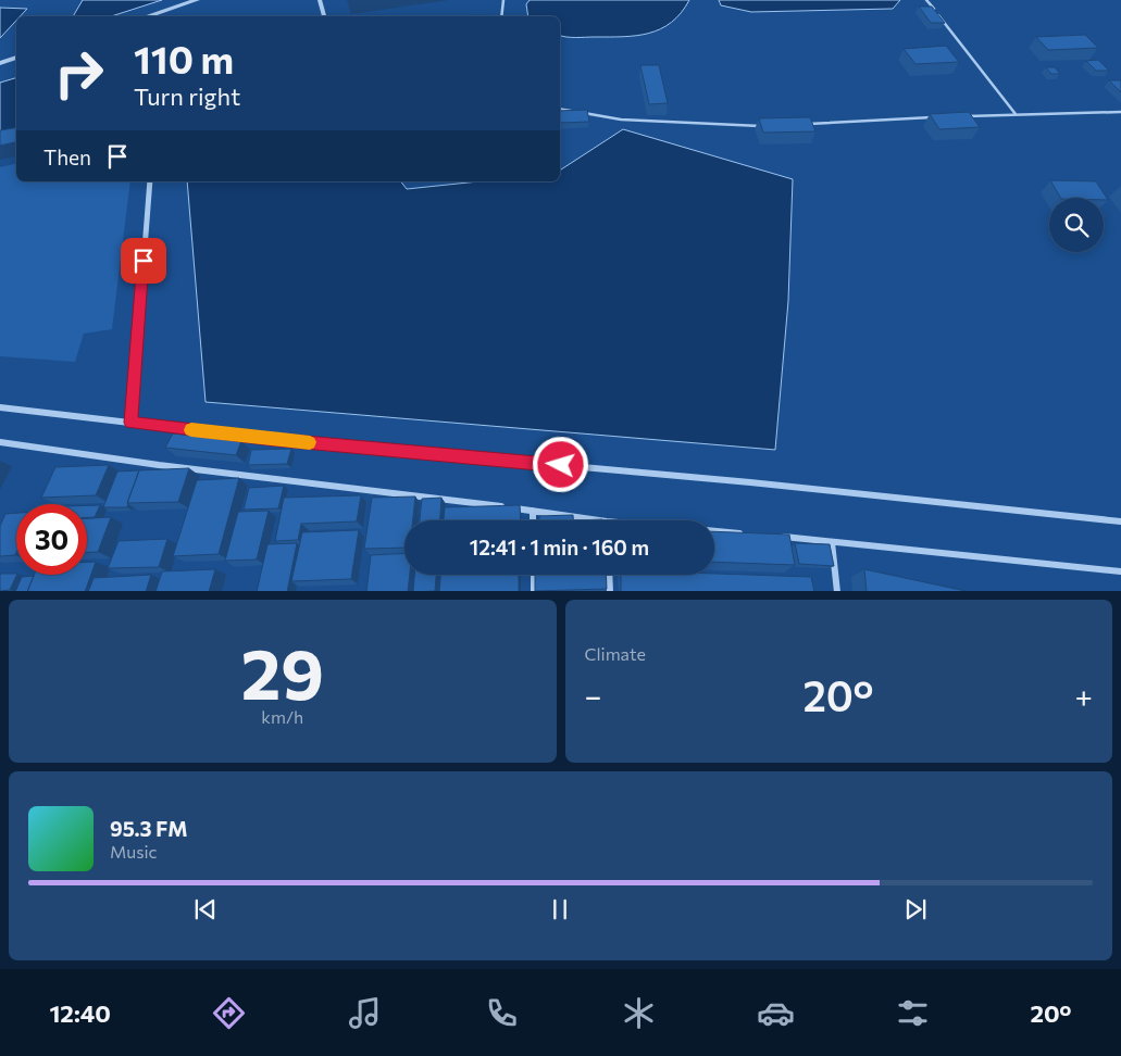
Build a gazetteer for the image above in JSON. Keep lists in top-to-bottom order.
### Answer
{
  "page": {
    "turn": ["110 m", "Turn right"],
    "then": "Then",
    "limit": "30",
    "trip": "12:41 · 1 min · 160 m",
    "tile": [
      ["29", "km/h"],
      "Climate"
    ],
    "heat": ["−", "20°", "+"],
    "song": ["95.3 FM", "Music"],
    "tabs": ["12:40", "20°"]
  }
}
